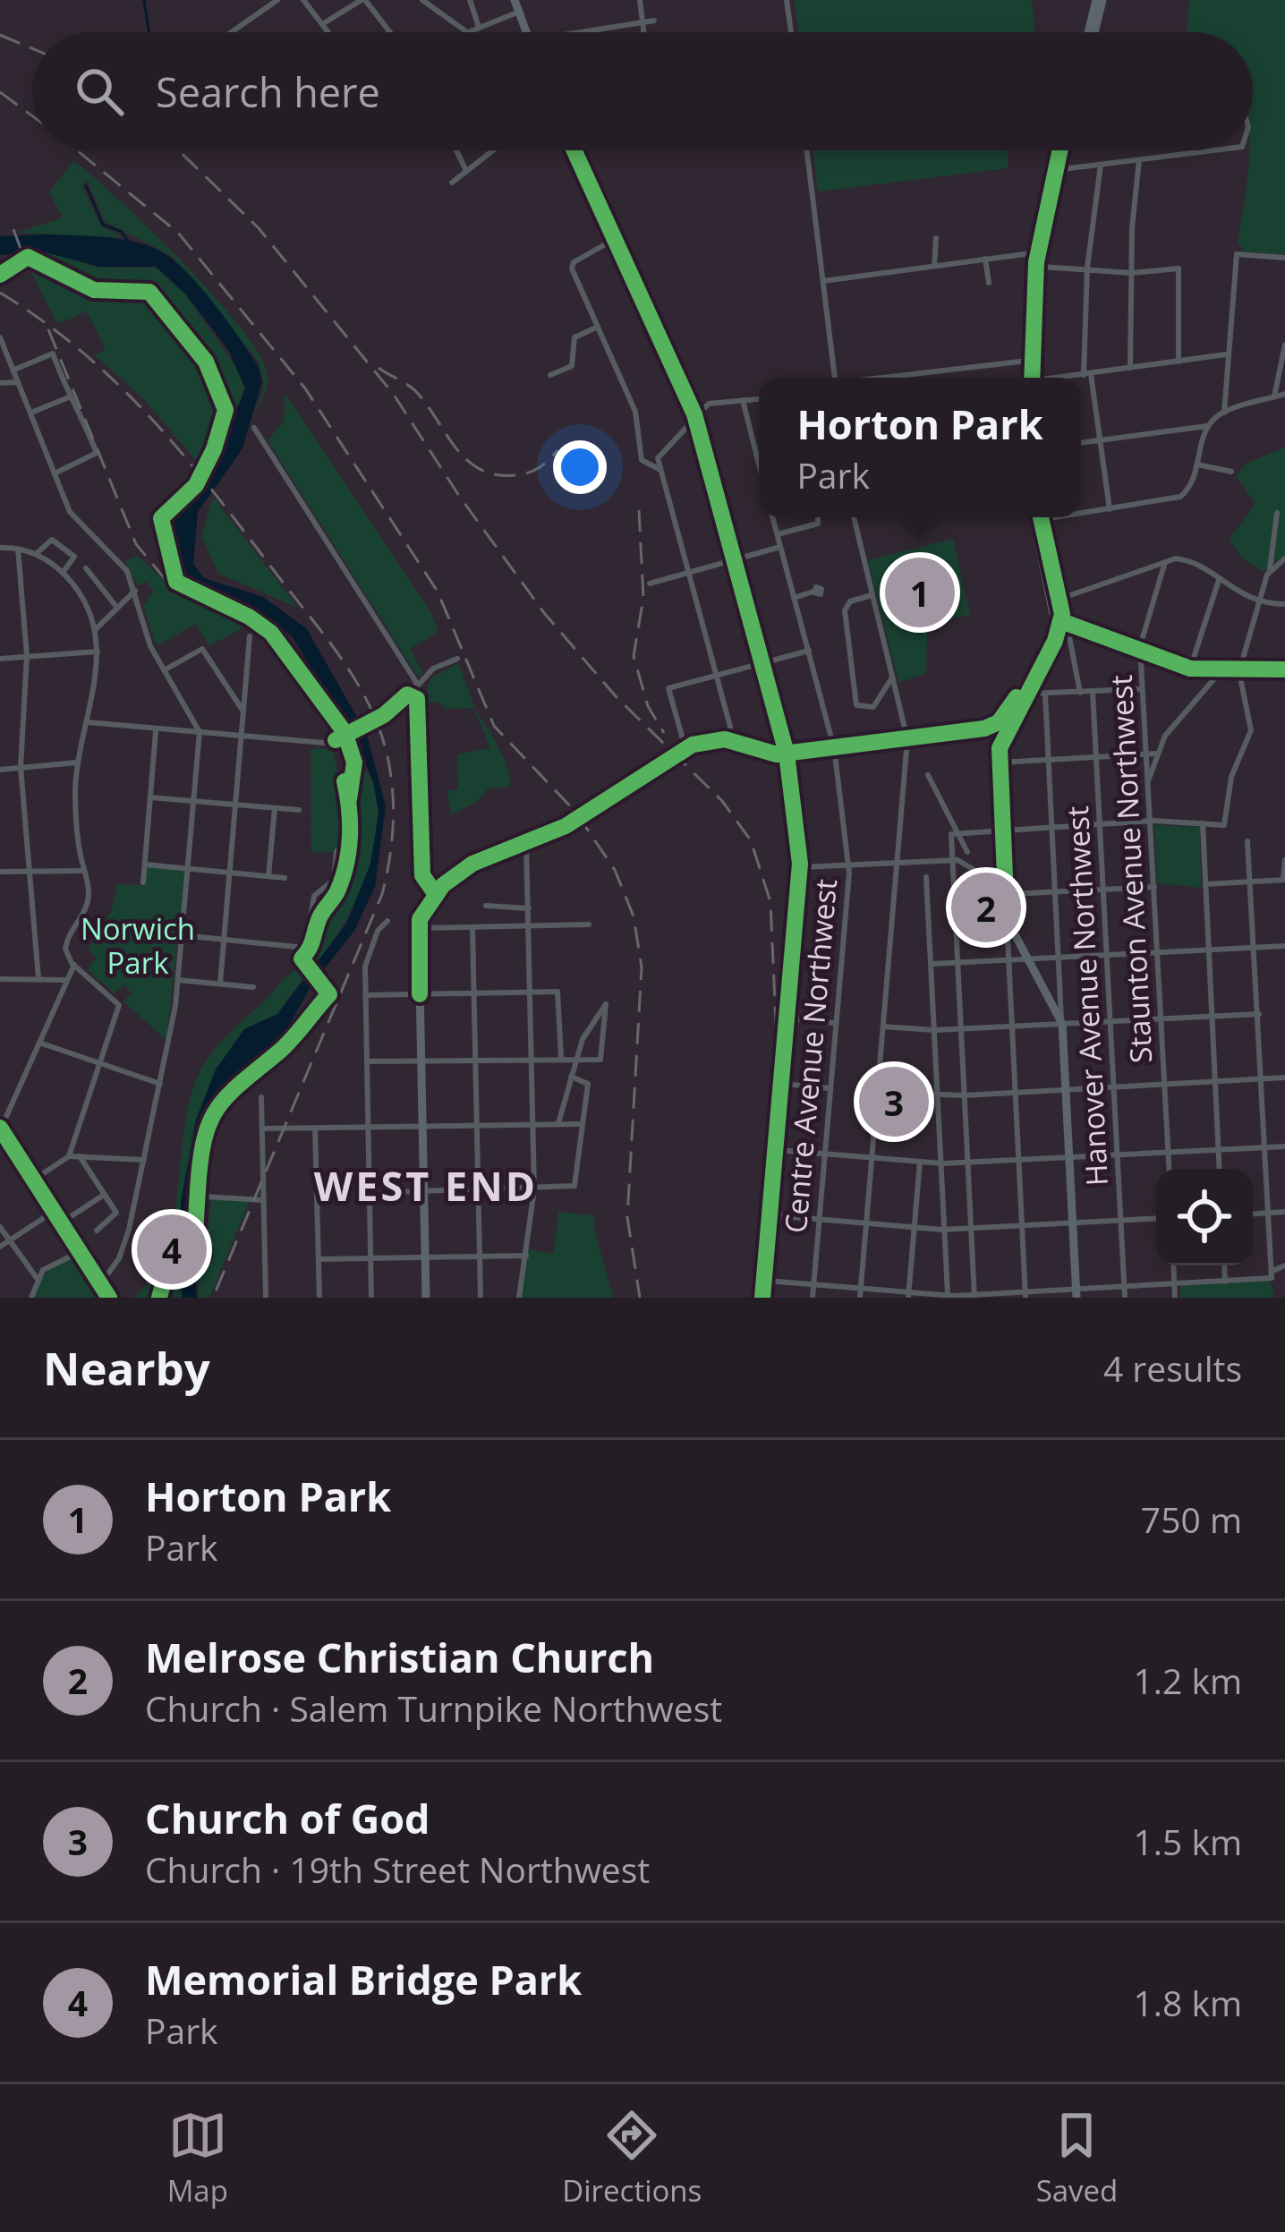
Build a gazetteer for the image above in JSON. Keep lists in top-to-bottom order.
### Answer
{
  "streets": {
    "street": ["Staunton Avenue Northwest", "Hanover Avenue Northwest", "Centre Avenue Northwest"]
  },
  "districts": ["WEST END"],
  "parks": ["Norwich Park"],
  "page": {
    "search": "Search here",
    "popup": ["Horton Park", "Park"],
    "pins": [
      "1",
      "2",
      "3",
      "4"
    ],
    "heading": ["Nearby", "4 results"],
    "list": [
      {
        "mark": "1",
        "name": "Horton Park",
        "note": "Park",
        "value": "750 m"
      },
      {
        "mark": "2",
        "name": "Melrose Christian Church",
        "note": "Church · Salem Turnpike Northwest",
        "value": "1.2 km"
      },
      {
        "mark": "3",
        "name": "Church of God",
        "note": "Church · 19th Street Northwest",
        "value": "1.5 km"
      },
      {
        "mark": "4",
        "name": "Memorial Bridge Park",
        "note": "Park",
        "value": "1.8 km"
      }
    ],
    "nav": ["Map", "Directions", "Saved"]
  }
}
